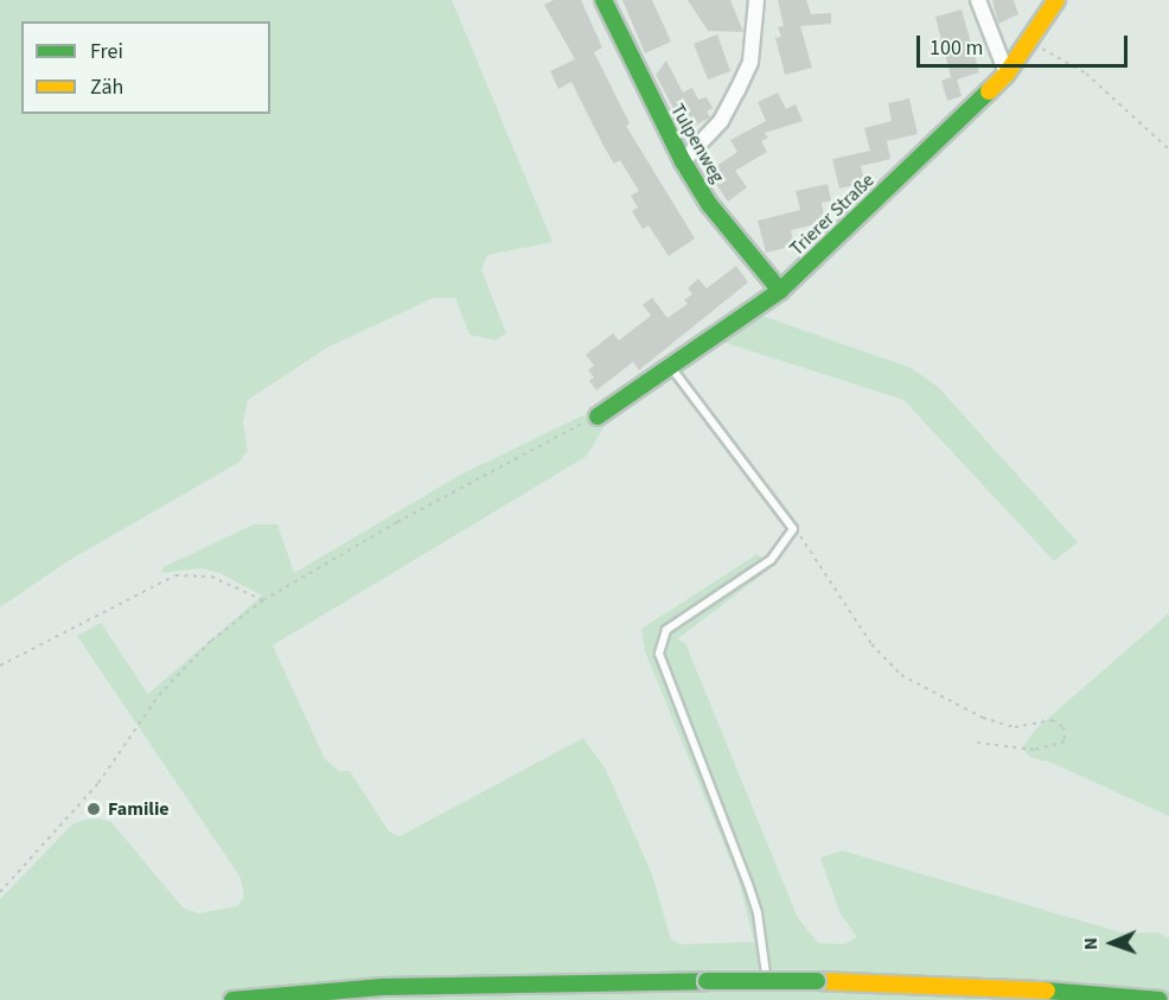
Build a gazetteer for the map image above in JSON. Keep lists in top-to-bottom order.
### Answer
{
  "streets": {
    "main road": ["Tulpenweg", "Trierer Straße"]
  },
  "crossings": [
    ["Tulpenweg", "Trierer Straße"]
  ],
  "places": ["Familie"],
  "legend": ["Frei", "Zäh"],
  "scale_bar": "100 m",
  "north": "left"
}
